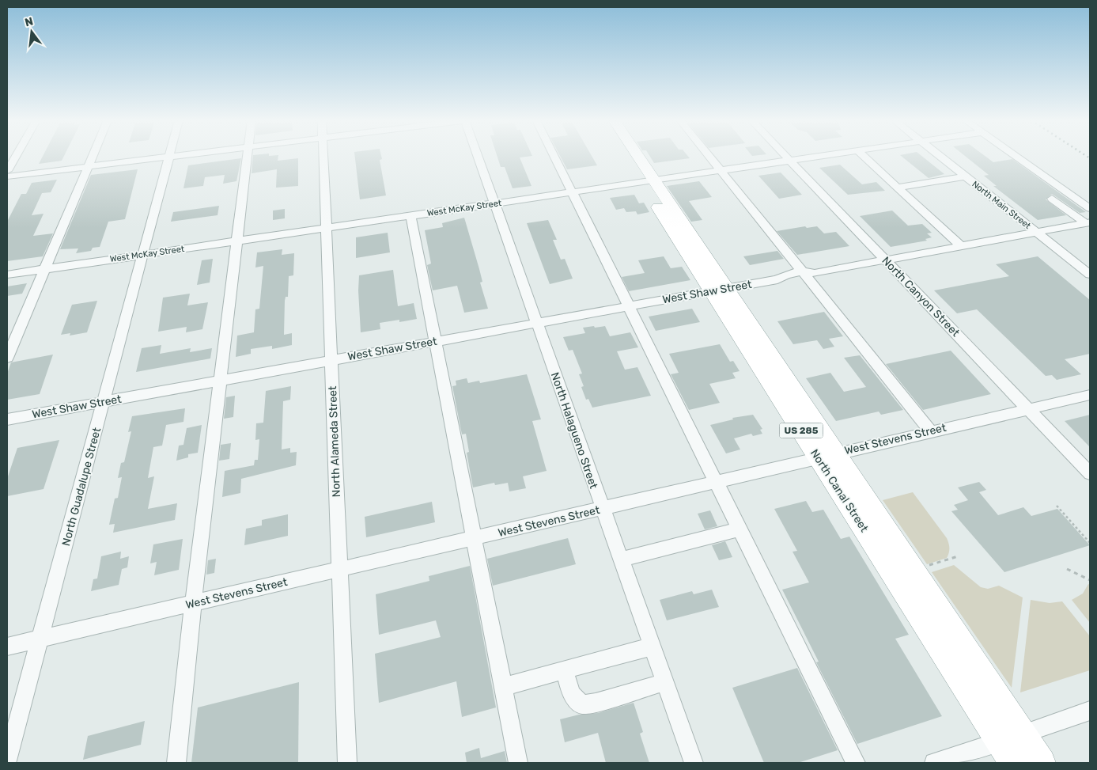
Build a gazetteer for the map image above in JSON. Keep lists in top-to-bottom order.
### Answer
{
  "streets": {
    "highway": ["US 285", "North Canal Street"],
    "street": [
      "North Main Street",
      "West McKay Street",
      "West Shaw Street",
      "North Canyon Street",
      "North Halagueno Street",
      "West Stevens Street",
      "North Alameda Street",
      "North Guadalupe Street"
    ]
  },
  "crossings": [
    ["North Main Street", "West Shaw Street"],
    ["West McKay Street", "North Canyon Street"],
    ["West McKay Street", "North Halagueno Street"],
    ["West McKay Street", "North Alameda Street"],
    ["West McKay Street", "North Guadalupe Street"],
    ["West McKay Street", "North Canal Street"],
    ["West Shaw Street", "North Canyon Street"],
    ["West Shaw Street", "North Halagueno Street"],
    ["West Shaw Street", "North Alameda Street"],
    ["West Shaw Street", "North Guadalupe Street"],
    ["West Shaw Street", "North Canal Street"],
    ["North Canyon Street", "West Stevens Street"],
    ["North Halagueno Street", "West Stevens Street"],
    ["US 285", "North Canal Street"],
    ["West Stevens Street", "North Alameda Street"],
    ["West Stevens Street", "North Guadalupe Street"],
    ["West Stevens Street", "North Canal Street"]
  ],
  "north": "top"
}
